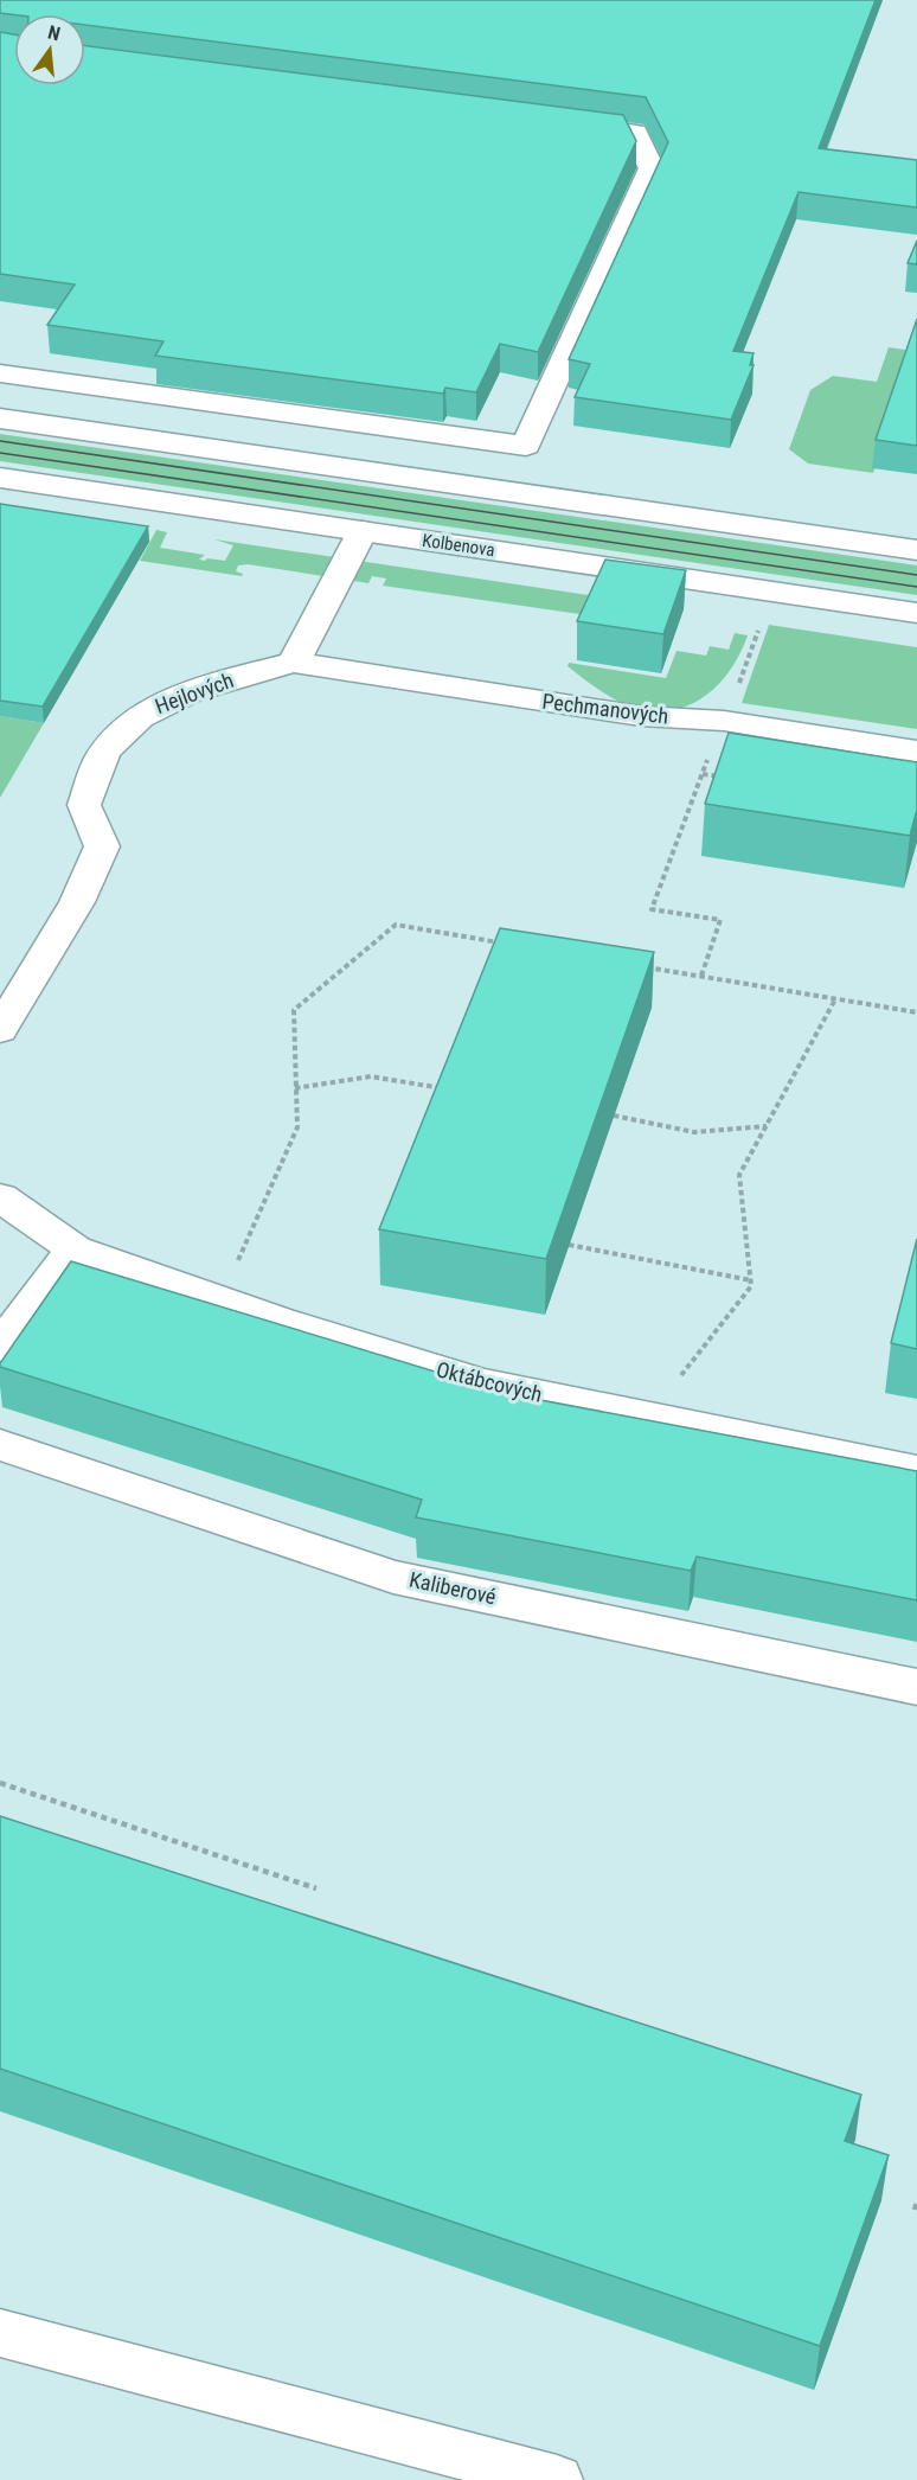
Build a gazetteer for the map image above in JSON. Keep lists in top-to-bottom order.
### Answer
{
  "streets": {
    "main road": [
      "Kolbenova",
      "Hejlových",
      "Pechmanových",
      "Oktábcových",
      "Kaliberové"
    ]
  },
  "crossings": [
    ["Hejlových", "Pechmanových"]
  ],
  "north": "top"
}
